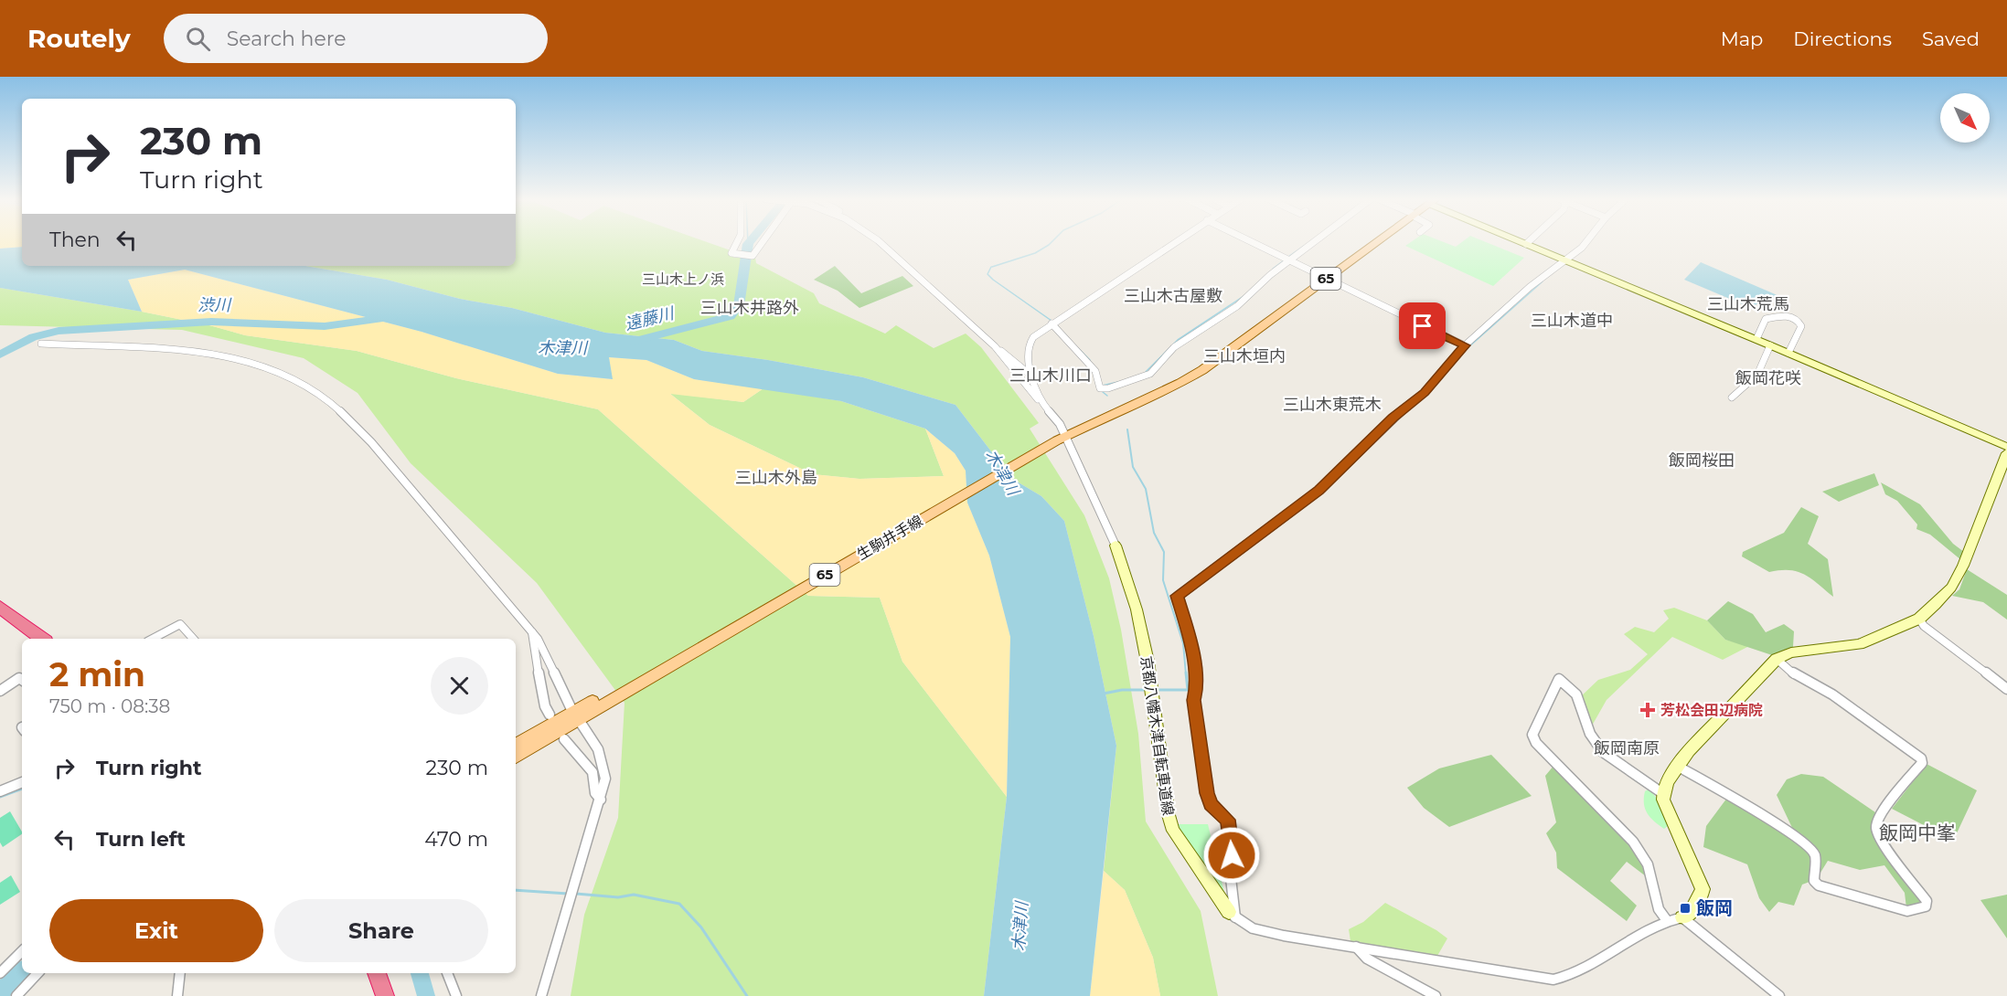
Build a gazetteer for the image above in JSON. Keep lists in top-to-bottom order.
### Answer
{
  "streets": {
    "main road": ["65", "生駒井手線"],
    "street": ["京都八幡木津自転車道線"]
  },
  "districts": [
    "三山木上ノ浜",
    "三山木古屋敷",
    "三山木荒馬",
    "三山木井路外",
    "三山木道中",
    "三山木垣内",
    "三山木川口",
    "飯岡花咲",
    "三山木東荒木",
    "飯岡桜田",
    "三山木外島",
    "飯岡南原",
    "飯岡中峯"
  ],
  "water": ["渋川", "遠藤川", "木津川"],
  "places": {
    "health": ["芳松会田辺病院"],
    "transit": ["飯岡"]
  },
  "north": "bottom right",
  "page": {
    "header": "Routely",
    "search": "Search here",
    "nav": ["Map", "Directions", "Saved"],
    "turn": ["230 m", "Turn right"],
    "then": "Then",
    "heading": ["2 min", "750 m · 08:38"],
    "list": [
      {
        "name": "Turn right",
        "value": "230 m"
      },
      {
        "name": "Turn left",
        "value": "470 m"
      }
    ],
    "buttons": ["Exit", "Share"]
  }
}
